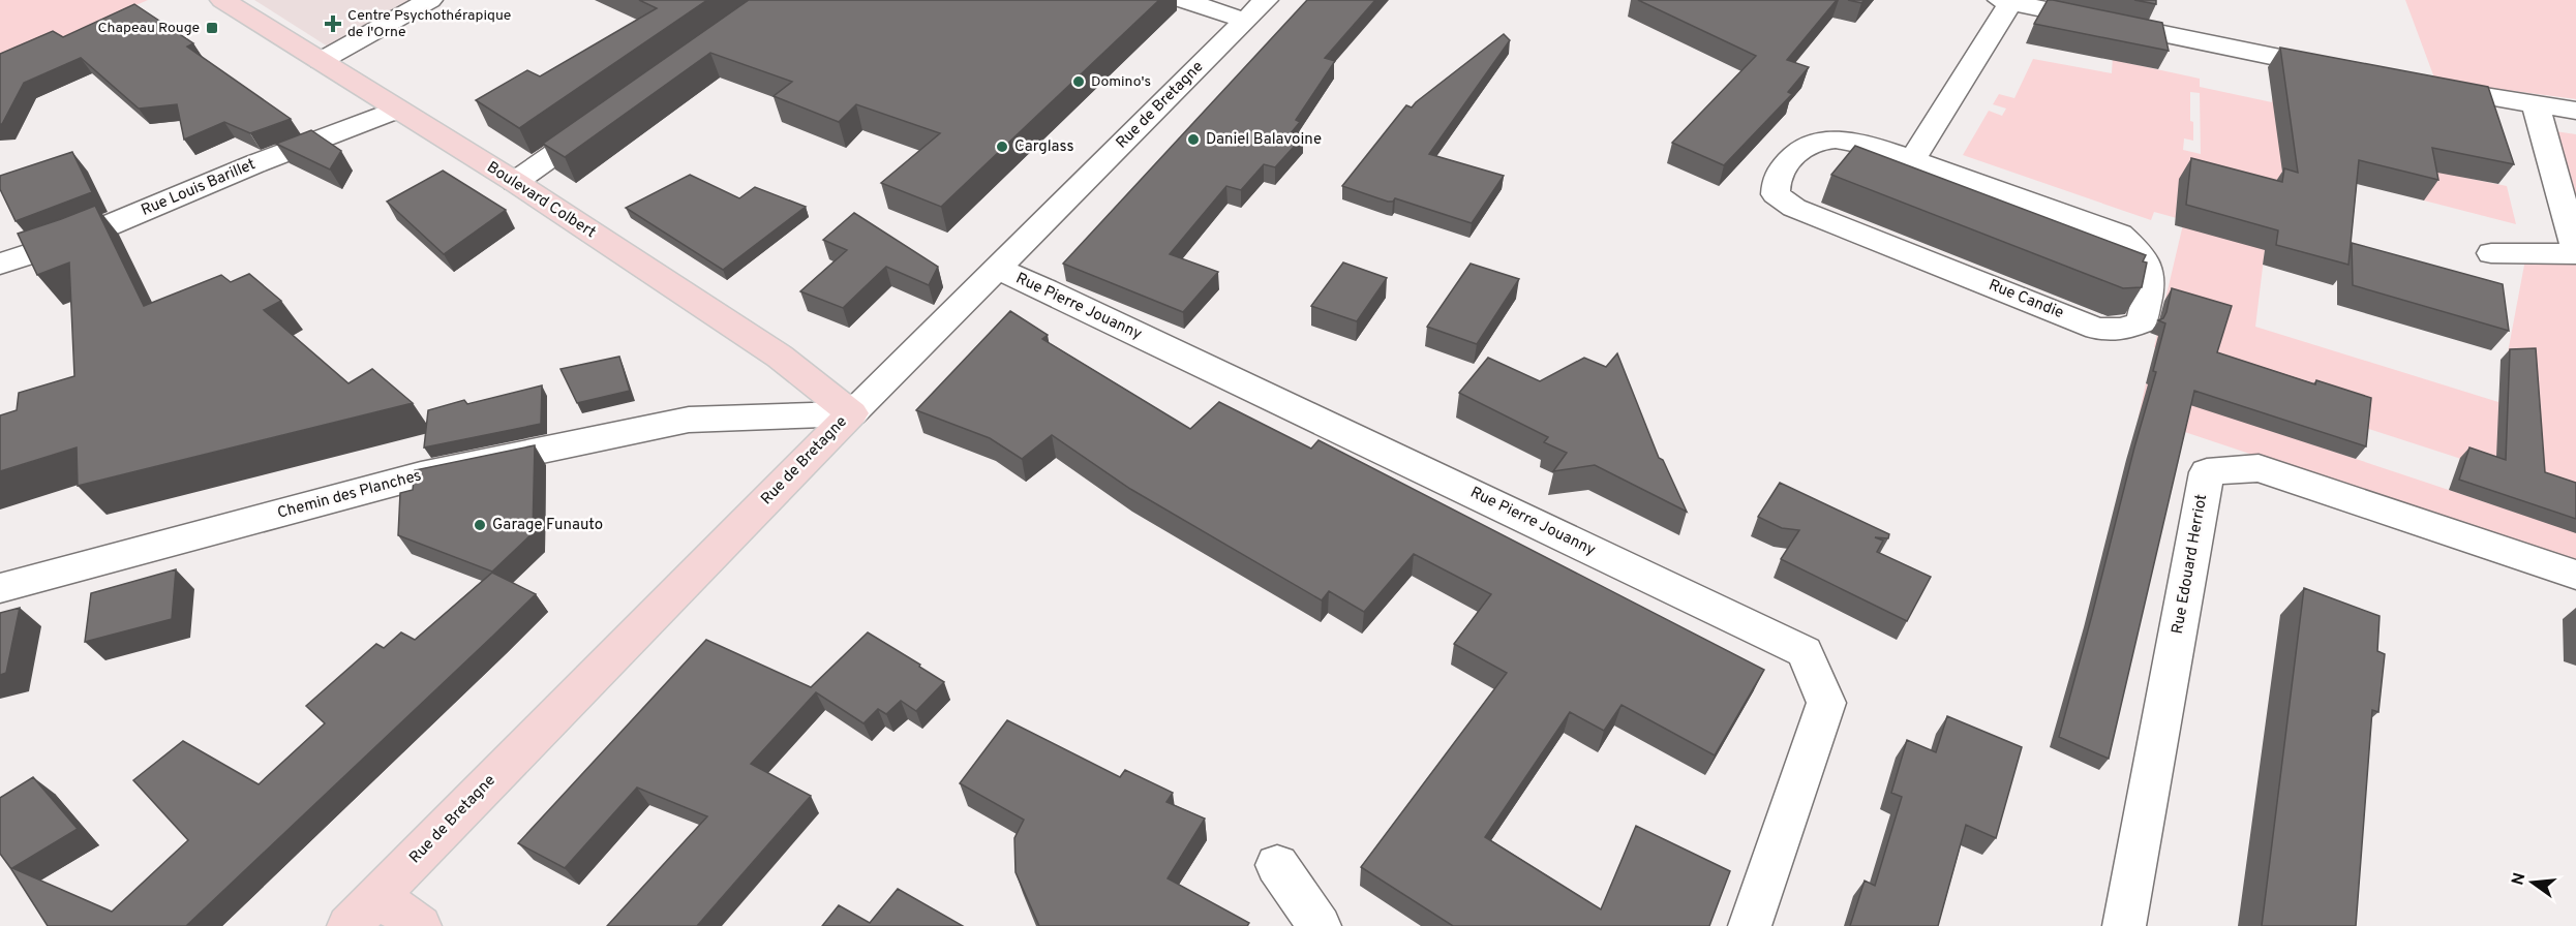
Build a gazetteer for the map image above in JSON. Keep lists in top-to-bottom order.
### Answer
{
  "streets": {
    "main road": ["Rue de Bretagne", "Boulevard Colbert"],
    "street": [
      "Rue Louis Barillet",
      "Rue Candie",
      "Rue Pierre Jouanny",
      "Chemin des Planches",
      "Rue Edouard Herriot"
    ]
  },
  "crossings": [
    ["Rue de Bretagne", "Boulevard Colbert"],
    ["Rue de Bretagne", "Rue Pierre Jouanny"],
    ["Rue de Bretagne", "Chemin des Planches"],
    ["Rue Louis Barillet", "Boulevard Colbert"],
    ["Boulevard Colbert", "Chemin des Planches"]
  ],
  "places": {
    "health": ["Centre Psychothérapique de l'Orne"],
    "transit": ["Chapeau Rouge"],
    "other": [
      "Domino's",
      "Daniel Balavoine",
      "Carglass",
      "Garage Funauto"
    ]
  },
  "north": "left"
}
